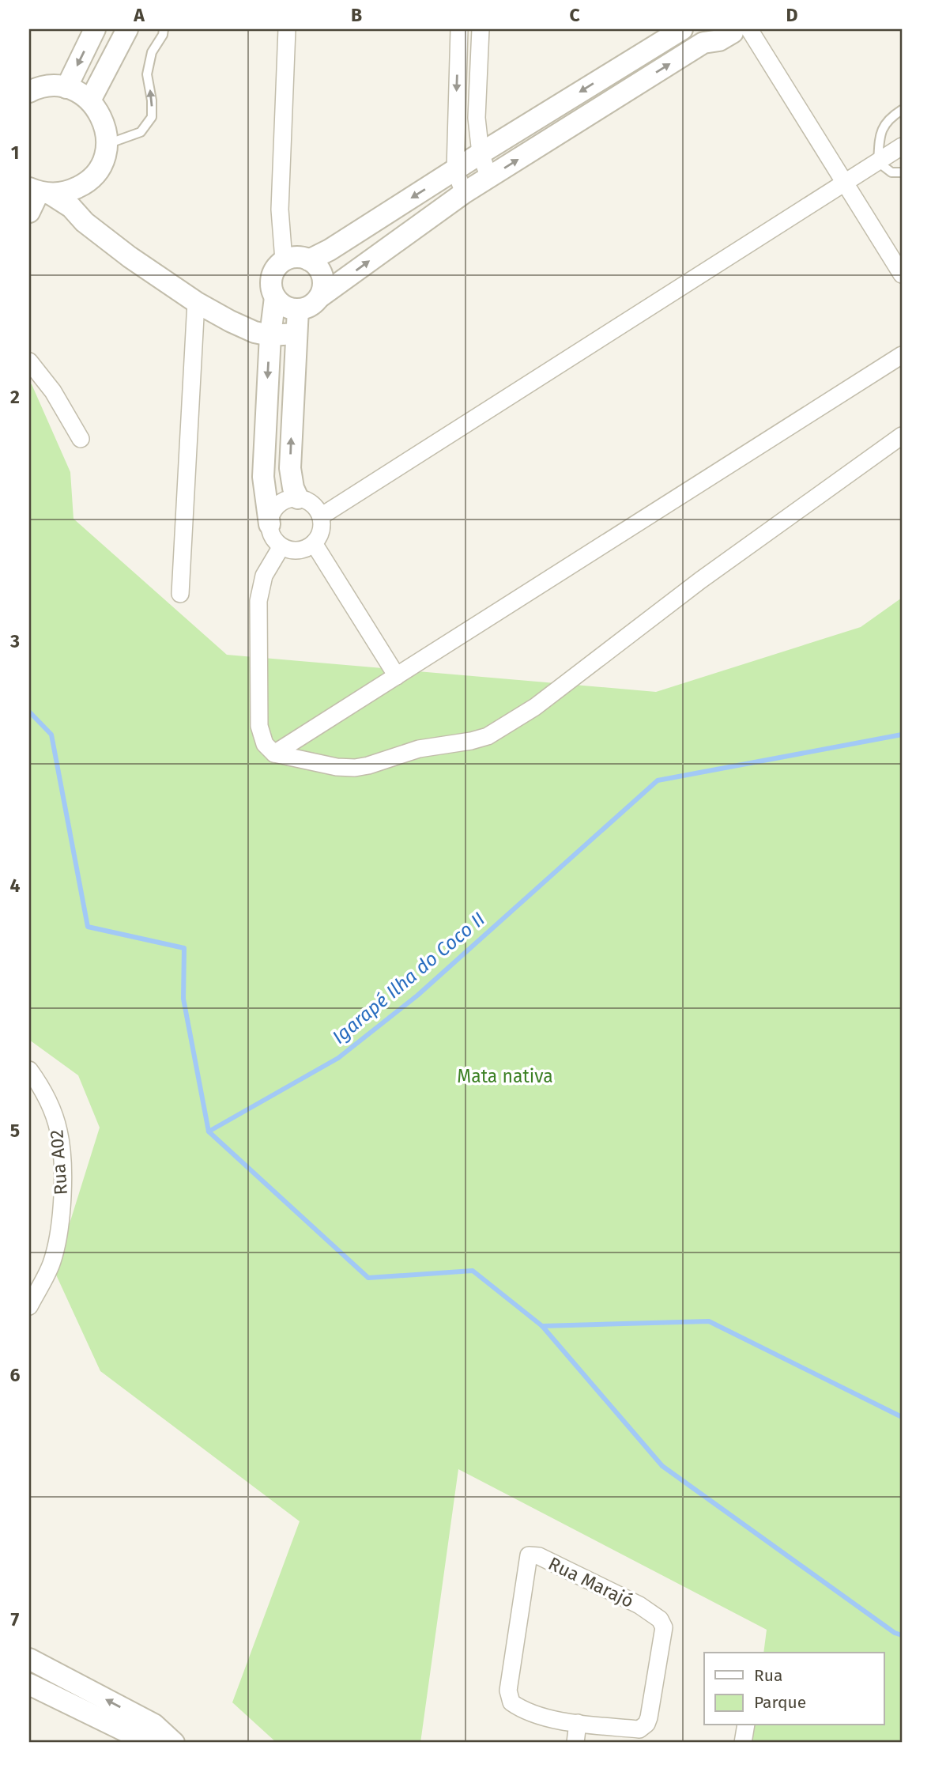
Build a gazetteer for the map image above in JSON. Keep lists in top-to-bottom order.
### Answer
{
  "streets": {
    "street": ["Rua A02", "Rua Marajó"]
  },
  "water": ["Igarapé Ilha do Coco II"],
  "parks": ["Mata nativa"],
  "legend": ["Rua", "Parque"],
  "grid": {
    "columns": [
      "A",
      "B",
      "C",
      "D"
    ],
    "rows": [
      "1",
      "2",
      "3",
      "4",
      "5",
      "6",
      "7"
    ]
  }
}
